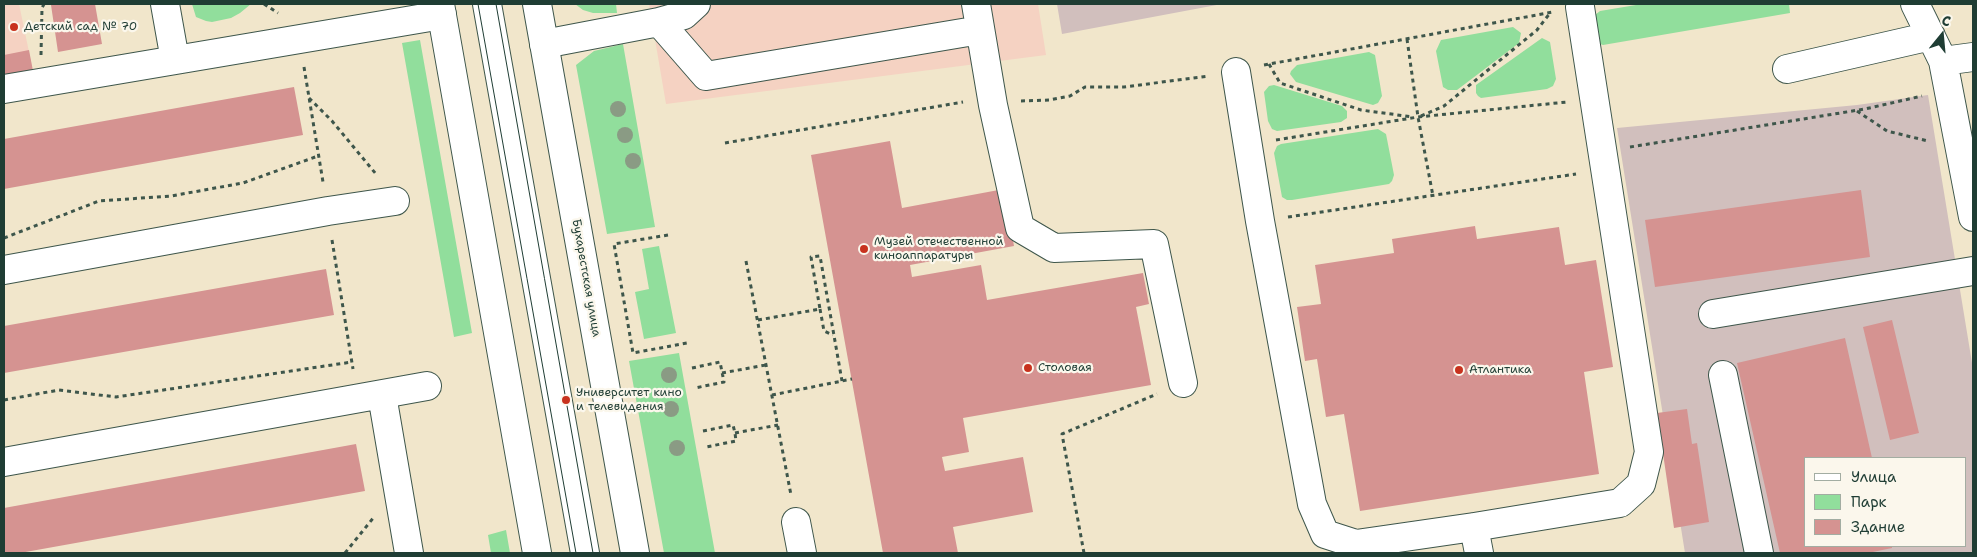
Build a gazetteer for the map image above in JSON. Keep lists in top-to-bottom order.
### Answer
{
  "streets": {
    "main road": ["Бухарестская улица"]
  },
  "places": [
    "Детский сад № 70",
    "Музей отечественной киноаппаратуры",
    "Столовая",
    "Атлантика",
    "Университет кино и телевидения"
  ],
  "legend": ["Улица", "Парк", "Здание"],
  "north": "top"
}
